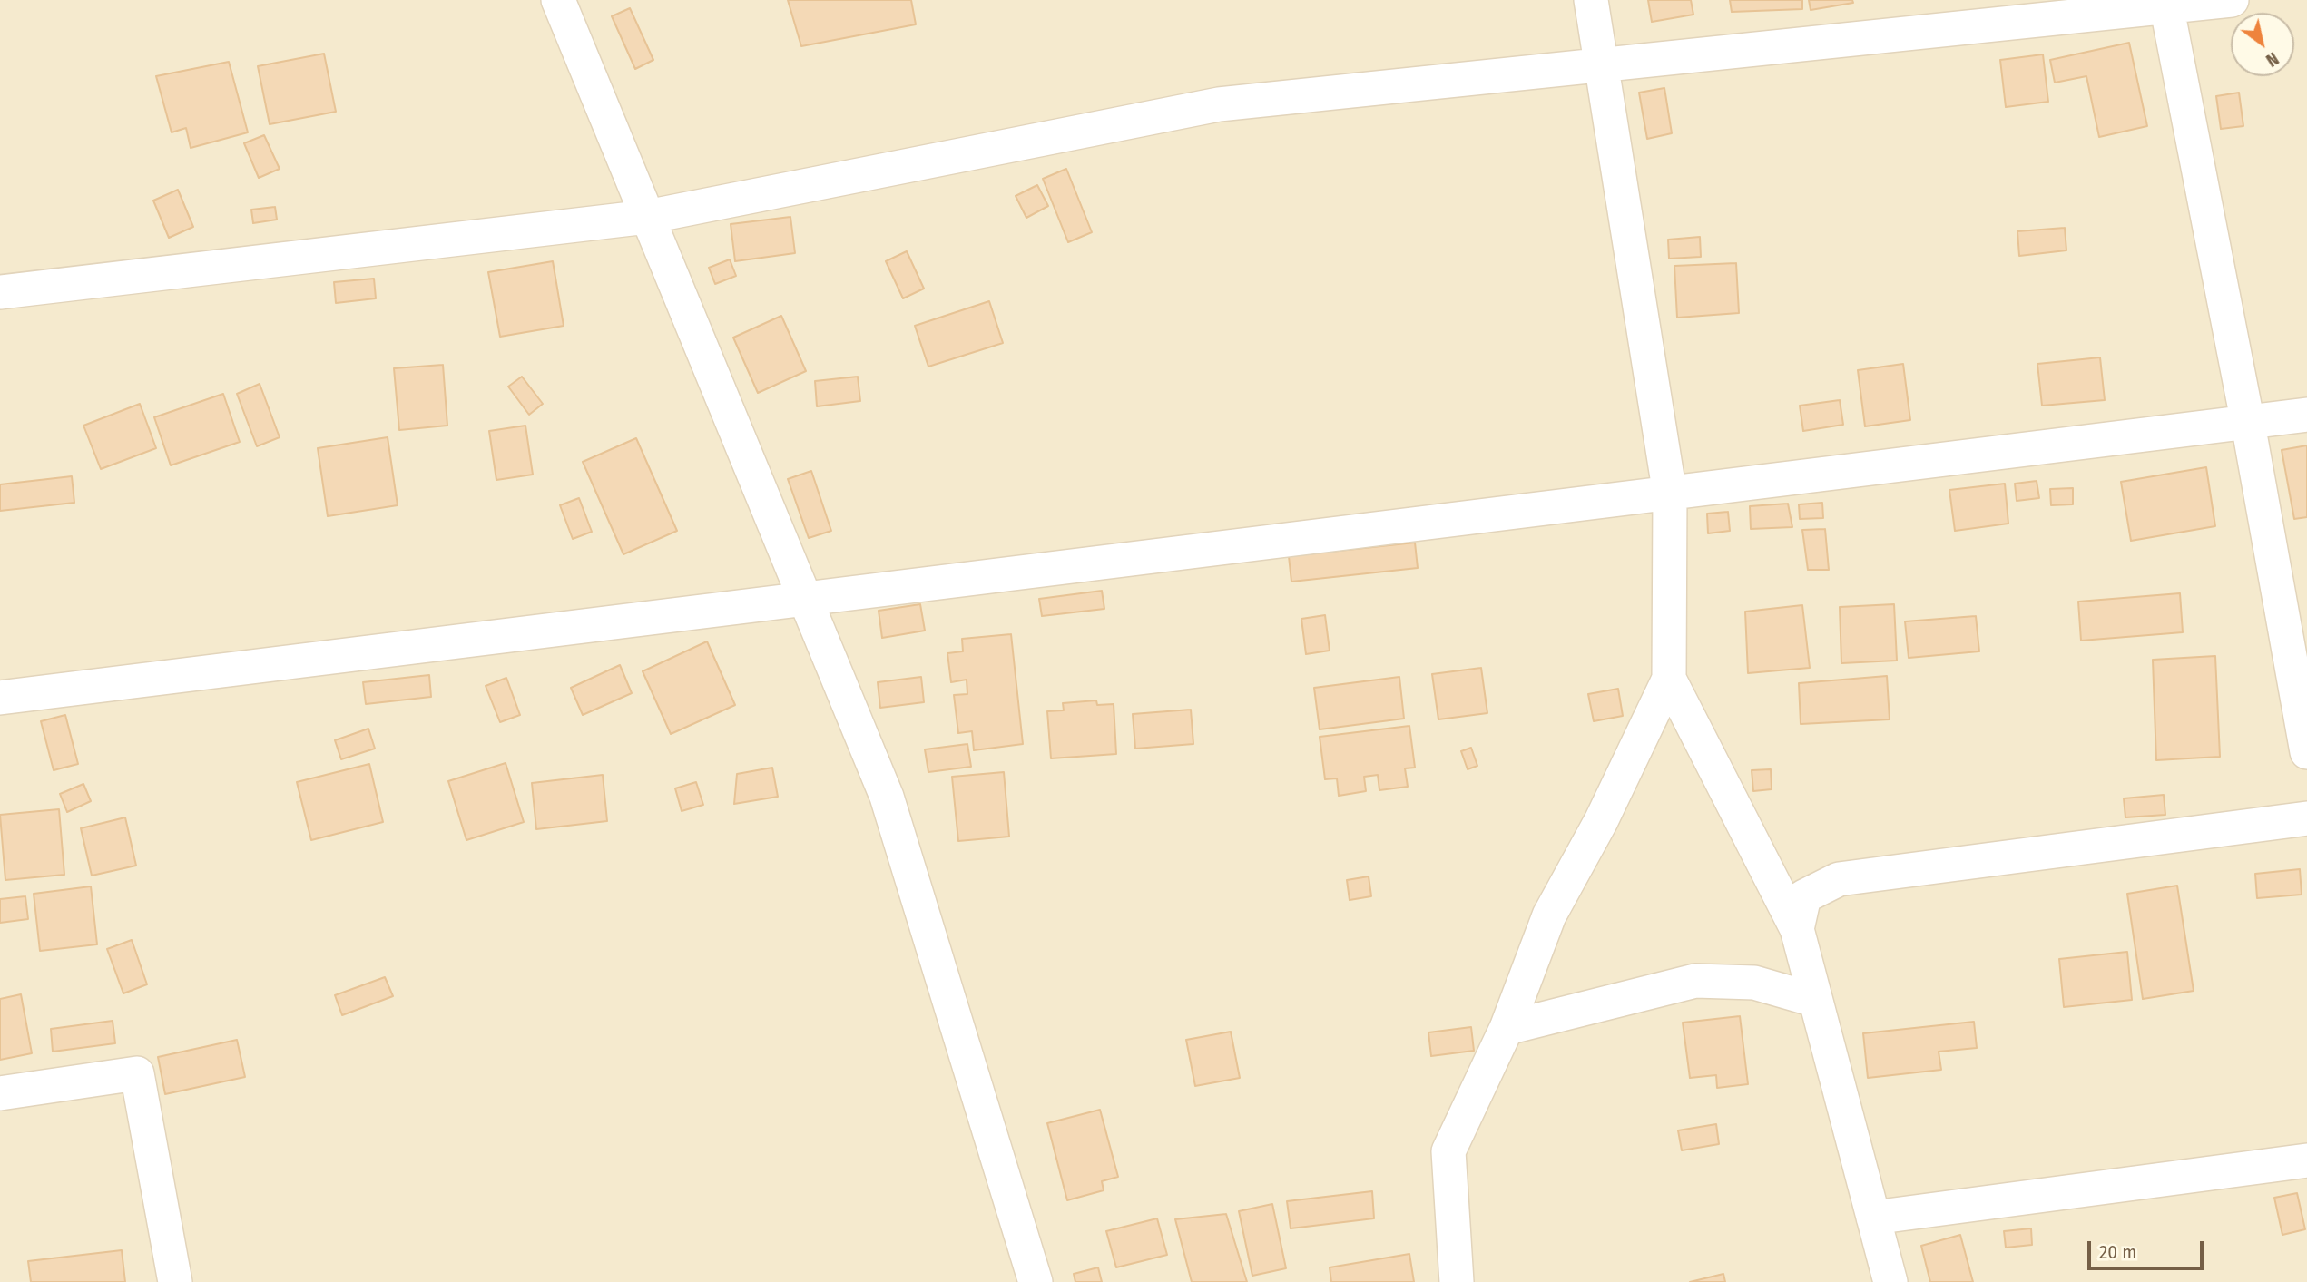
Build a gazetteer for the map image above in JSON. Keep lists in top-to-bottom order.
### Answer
{
  "scale_bar": "20 m",
  "north": "bottom right"
}
